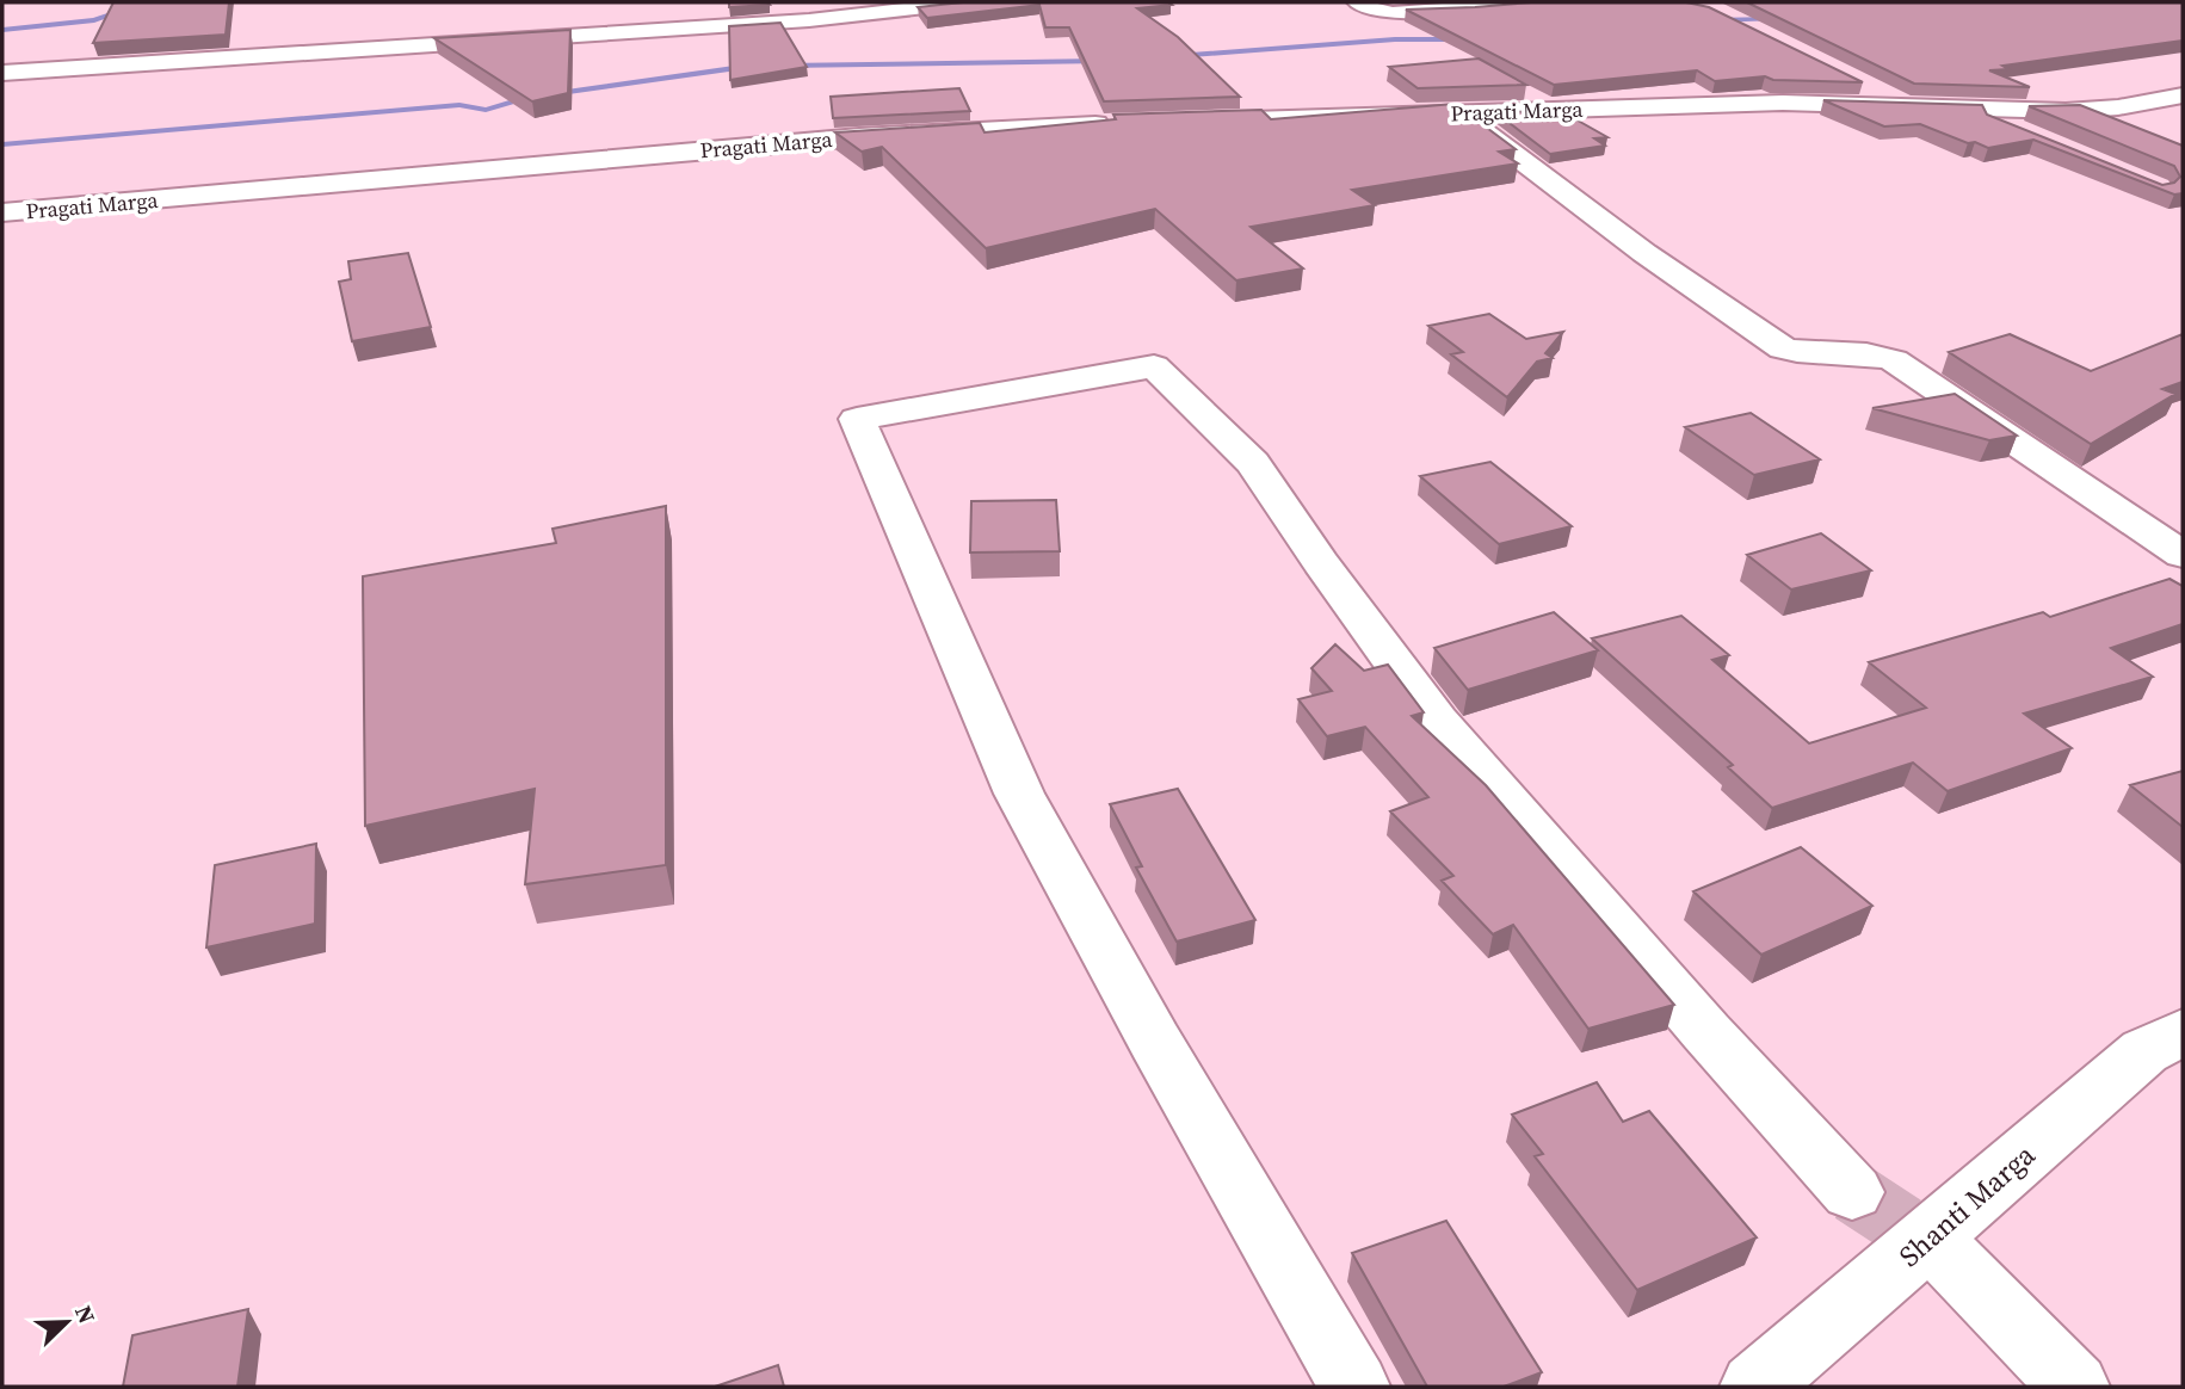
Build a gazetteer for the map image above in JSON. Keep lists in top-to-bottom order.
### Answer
{
  "streets": {
    "street": ["Pragati Marga", "Shanti Marga"]
  },
  "north": "top right"
}
